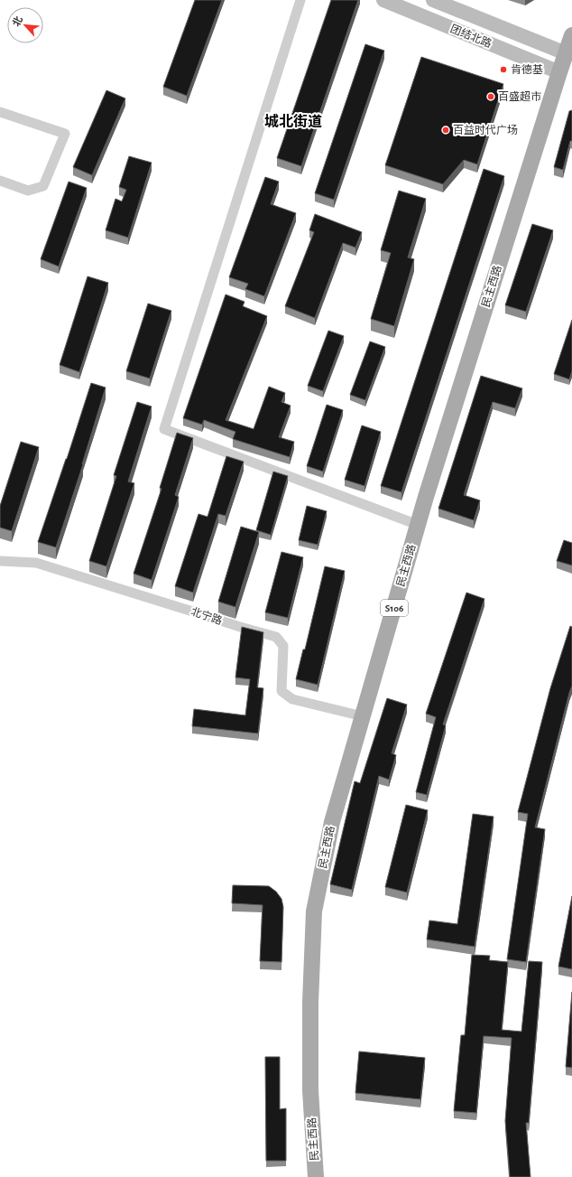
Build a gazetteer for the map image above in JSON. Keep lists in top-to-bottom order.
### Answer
{
  "streets": {
    "main road": ["团结北路", "民主西路", "S106"],
    "street": ["北宁路"]
  },
  "crossings": [
    ["团结北路", "民主西路"],
    ["团结北路", "S106"],
    ["民主西路", "S106"],
    ["民主西路", "北宁路"]
  ],
  "districts": ["城北街道"],
  "places": ["肯德基", "百盛超市", "百益时代广场"],
  "north": "top left"
}
